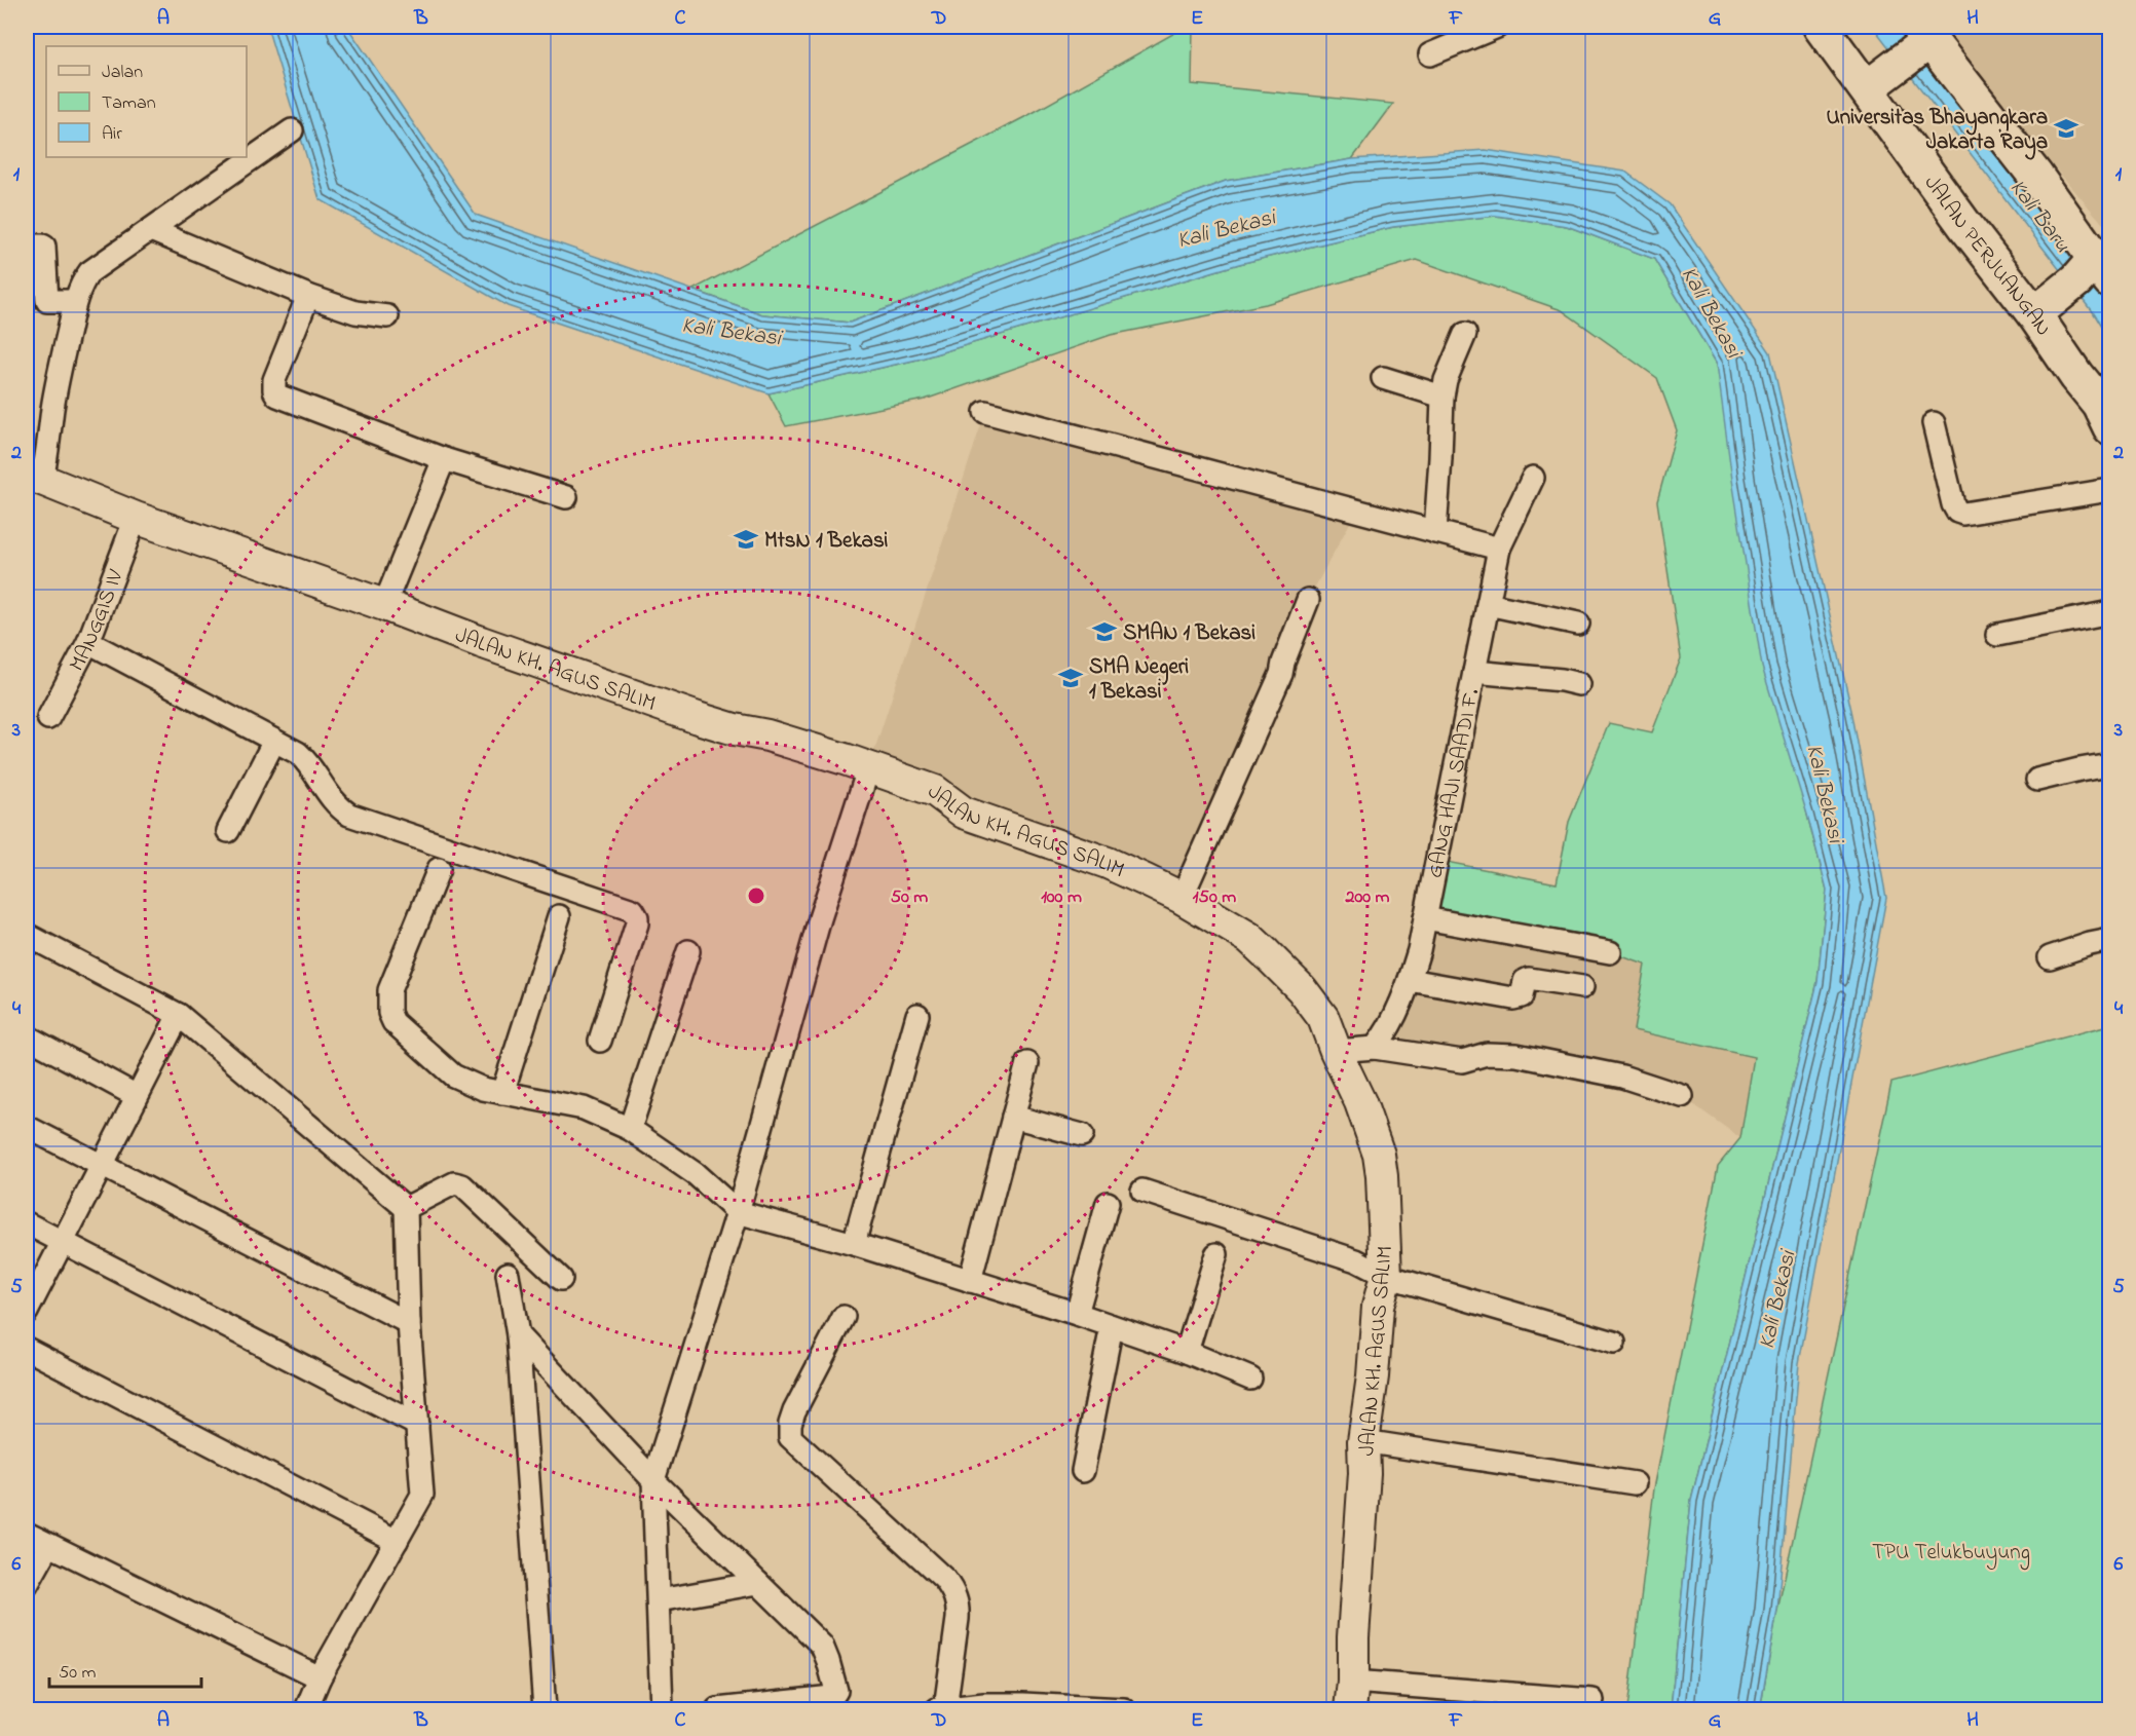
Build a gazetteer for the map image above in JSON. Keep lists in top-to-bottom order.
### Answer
{
  "streets": {
    "main road": ["JALAN PERJUANGAN"],
    "street": ["MANGGIS IV", "JALAN KH. AGUS SALIM", "GANG HAJI SAADI F."]
  },
  "crossings": [
    ["MANGGIS IV", "JALAN KH. AGUS SALIM"]
  ],
  "water": ["Kali Baru", "Kali Bekasi"],
  "parks": ["TPU Telukbuyung"],
  "places": {
    "school or university": [
      "Universitas Bhayangkara Jakarta Raya",
      "MtsN 1 Bekasi",
      "SMAN 1 Bekasi",
      "SMA Negeri 1 Bekasi"
    ]
  },
  "legend": ["Jalan", "Taman", "Air"],
  "scale_bar": "50 m",
  "grid": {
    "columns": [
      "A",
      "B",
      "C",
      "D",
      "E",
      "F",
      "G",
      "H"
    ],
    "rows": [
      "1",
      "2",
      "3",
      "4",
      "5",
      "6"
    ]
  },
  "rings": [
    "50 m",
    "100 m",
    "150 m",
    "200 m"
  ]
}
